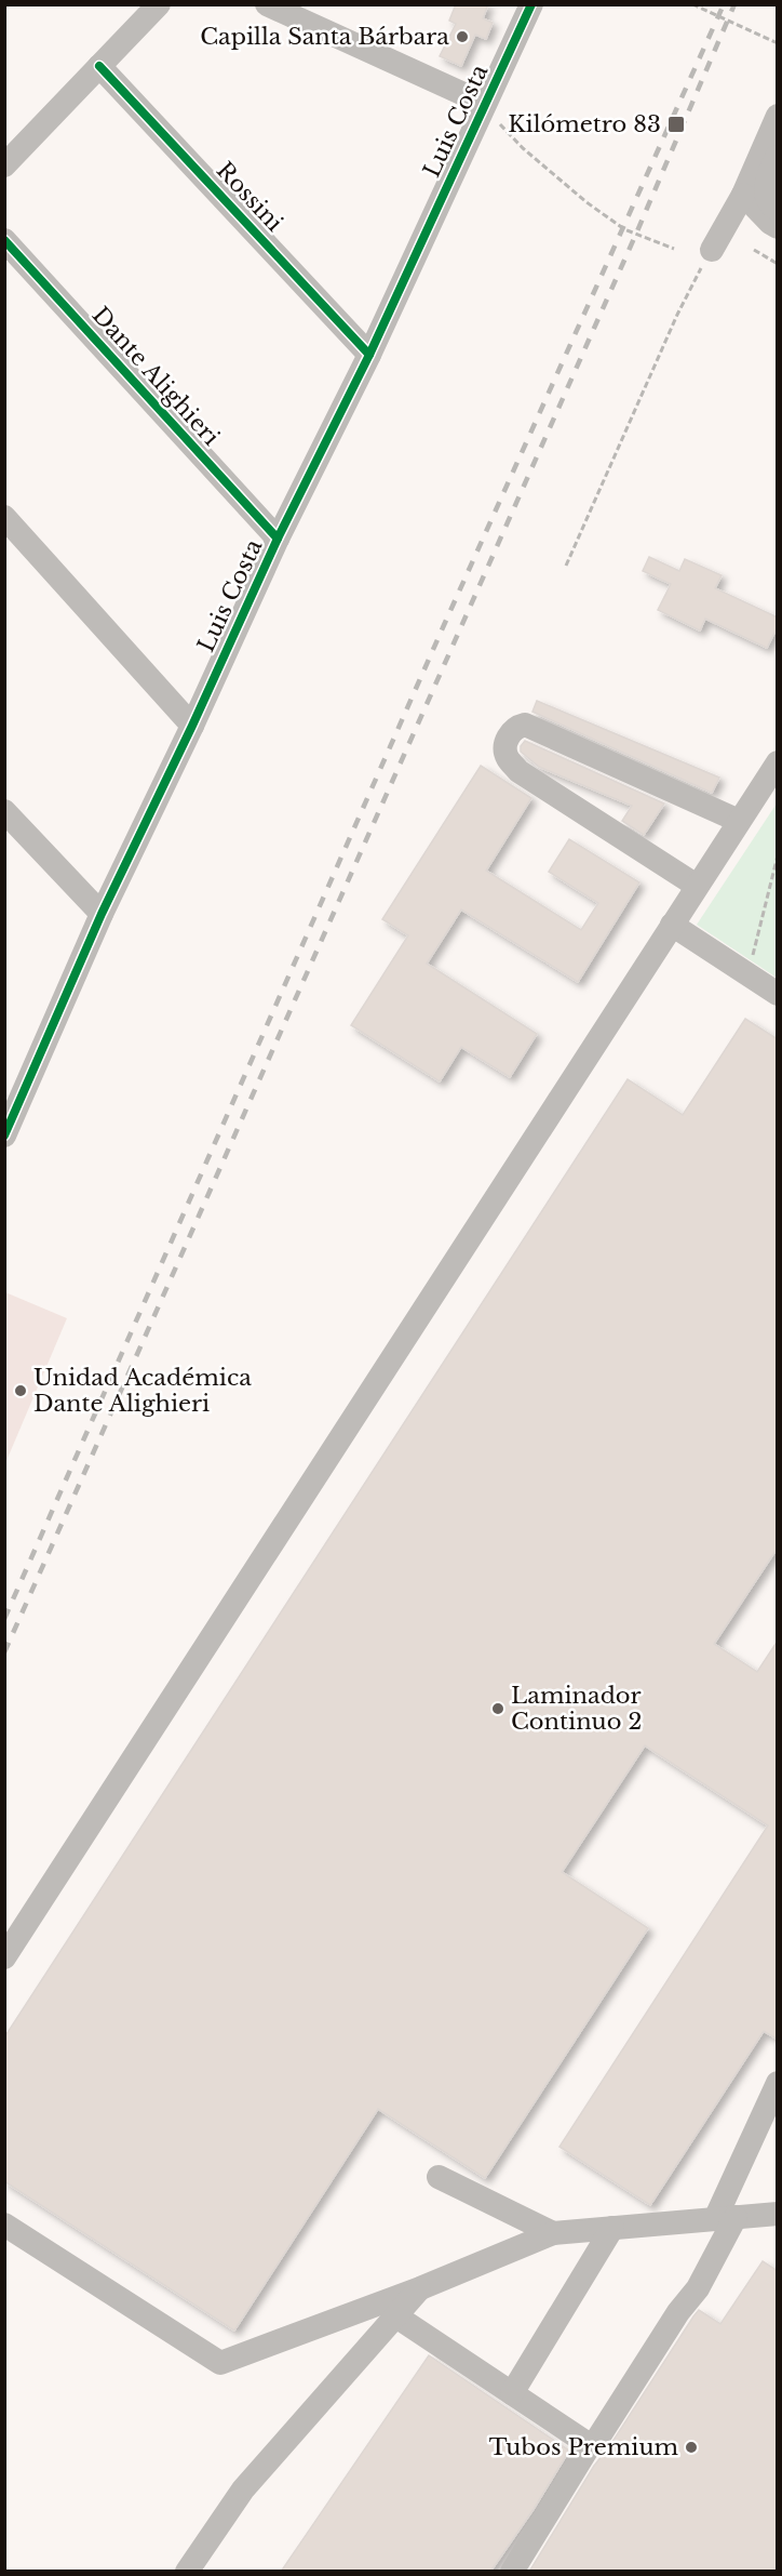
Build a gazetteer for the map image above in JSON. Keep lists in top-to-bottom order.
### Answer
{
  "streets": {
    "street": ["Luis Costa", "Rossini", "Dante Alighieri"]
  },
  "crossings": [
    ["Luis Costa", "Rossini"],
    ["Luis Costa", "Dante Alighieri"]
  ],
  "places": {
    "other": [
      "Capilla Santa Bárbara",
      "Unidad Académica Dante Alighieri",
      "Laminador Continuo 2",
      "Tubos Premium"
    ],
    "transit": ["Kilómetro 83"]
  }
}
